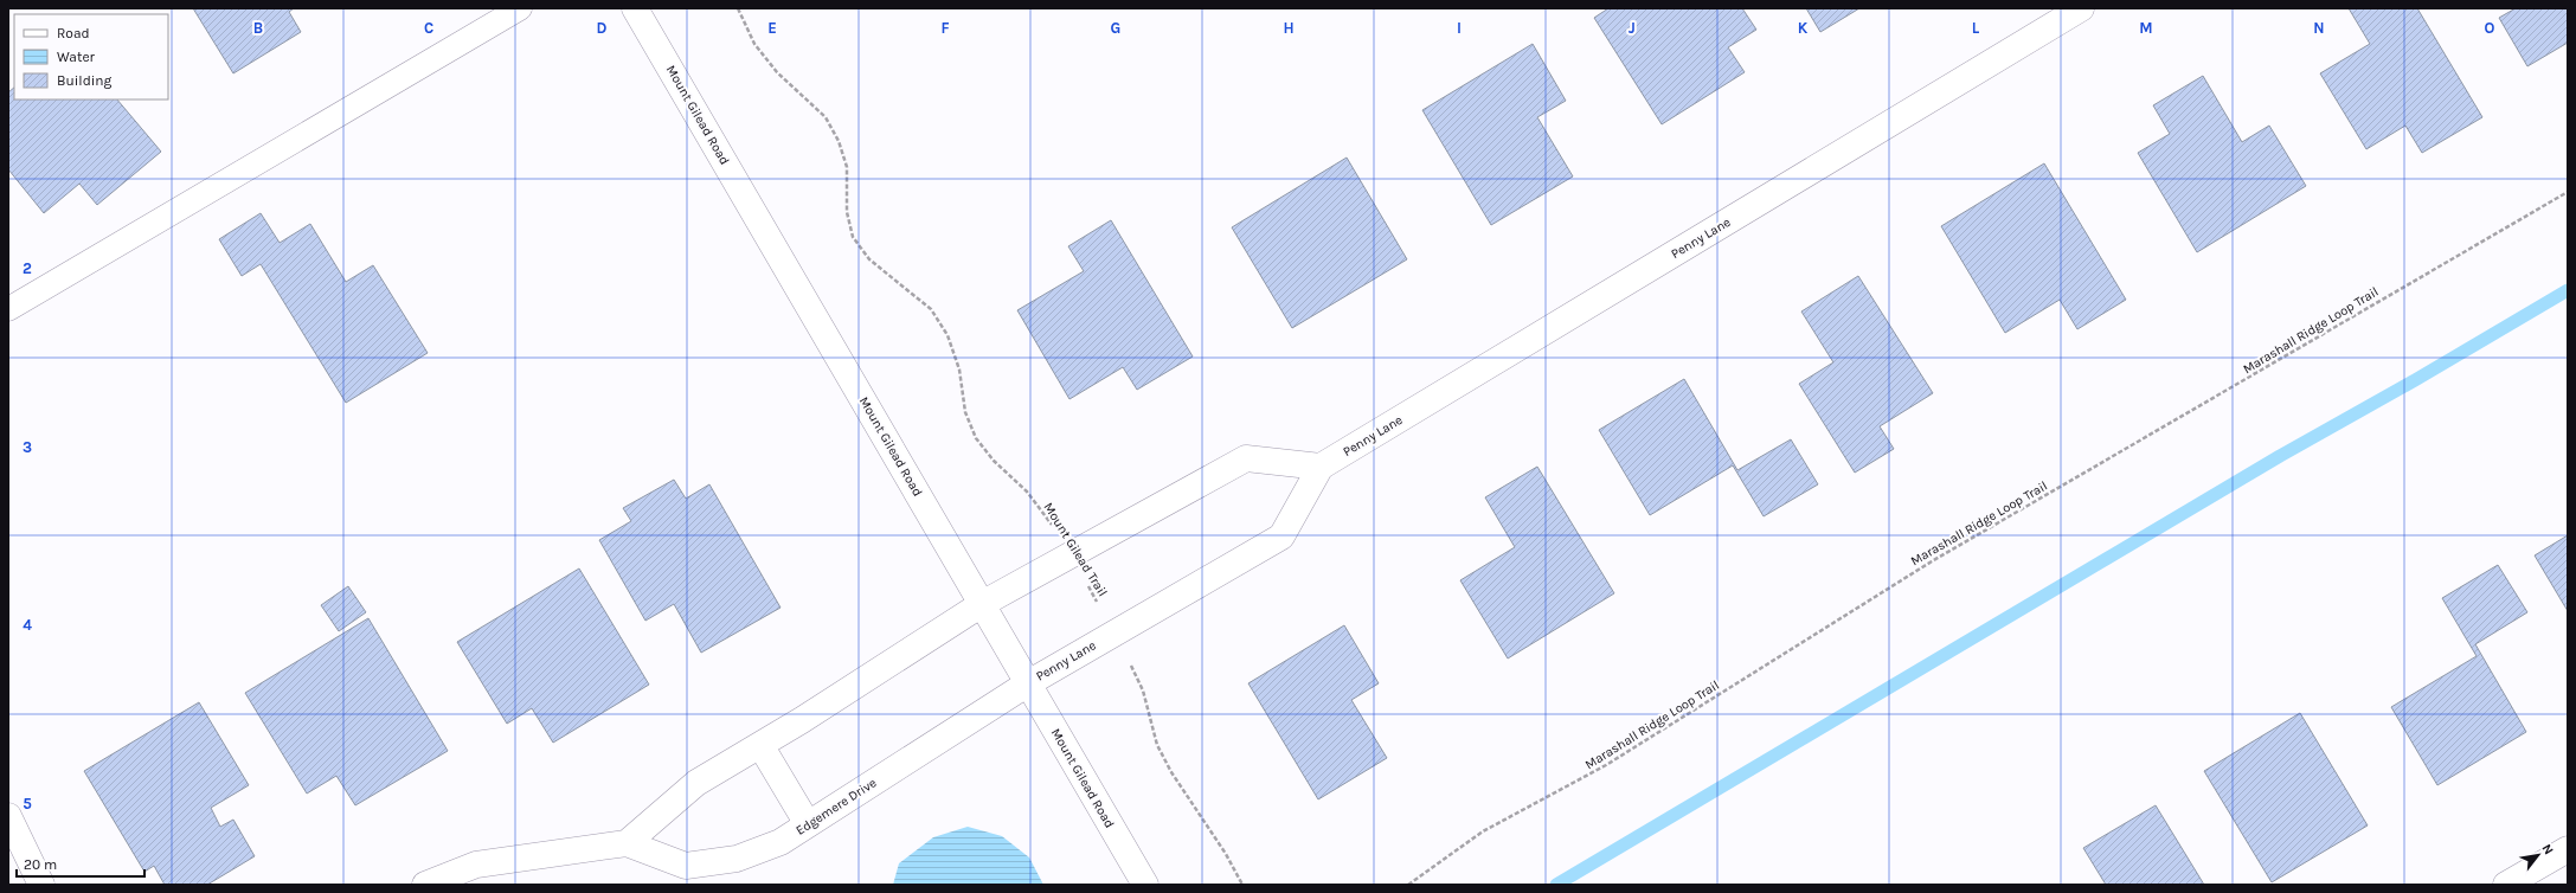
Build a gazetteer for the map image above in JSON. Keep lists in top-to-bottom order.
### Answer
{
  "streets": {
    "street": ["Mount Gilead Road", "Penny Lane", "Edgemere Drive"],
    "path": ["Marashall Ridge Loop Trail", "Mount Gilead Trail"]
  },
  "crossings": [
    ["Mount Gilead Road", "Penny Lane"],
    ["Mount Gilead Road", "Edgemere Drive"],
    ["Penny Lane", "Mount Gilead Trail"],
    ["Penny Lane", "Edgemere Drive"]
  ],
  "legend": ["Road", "Water", "Building"],
  "scale_bar": "20 m",
  "north": "top right",
  "grid": {
    "columns": [
      "B",
      "C",
      "D",
      "E",
      "F",
      "G",
      "H",
      "I",
      "J",
      "K",
      "L",
      "M",
      "N",
      "O"
    ],
    "rows": [
      "2",
      "3",
      "4",
      "5"
    ]
  }
}
